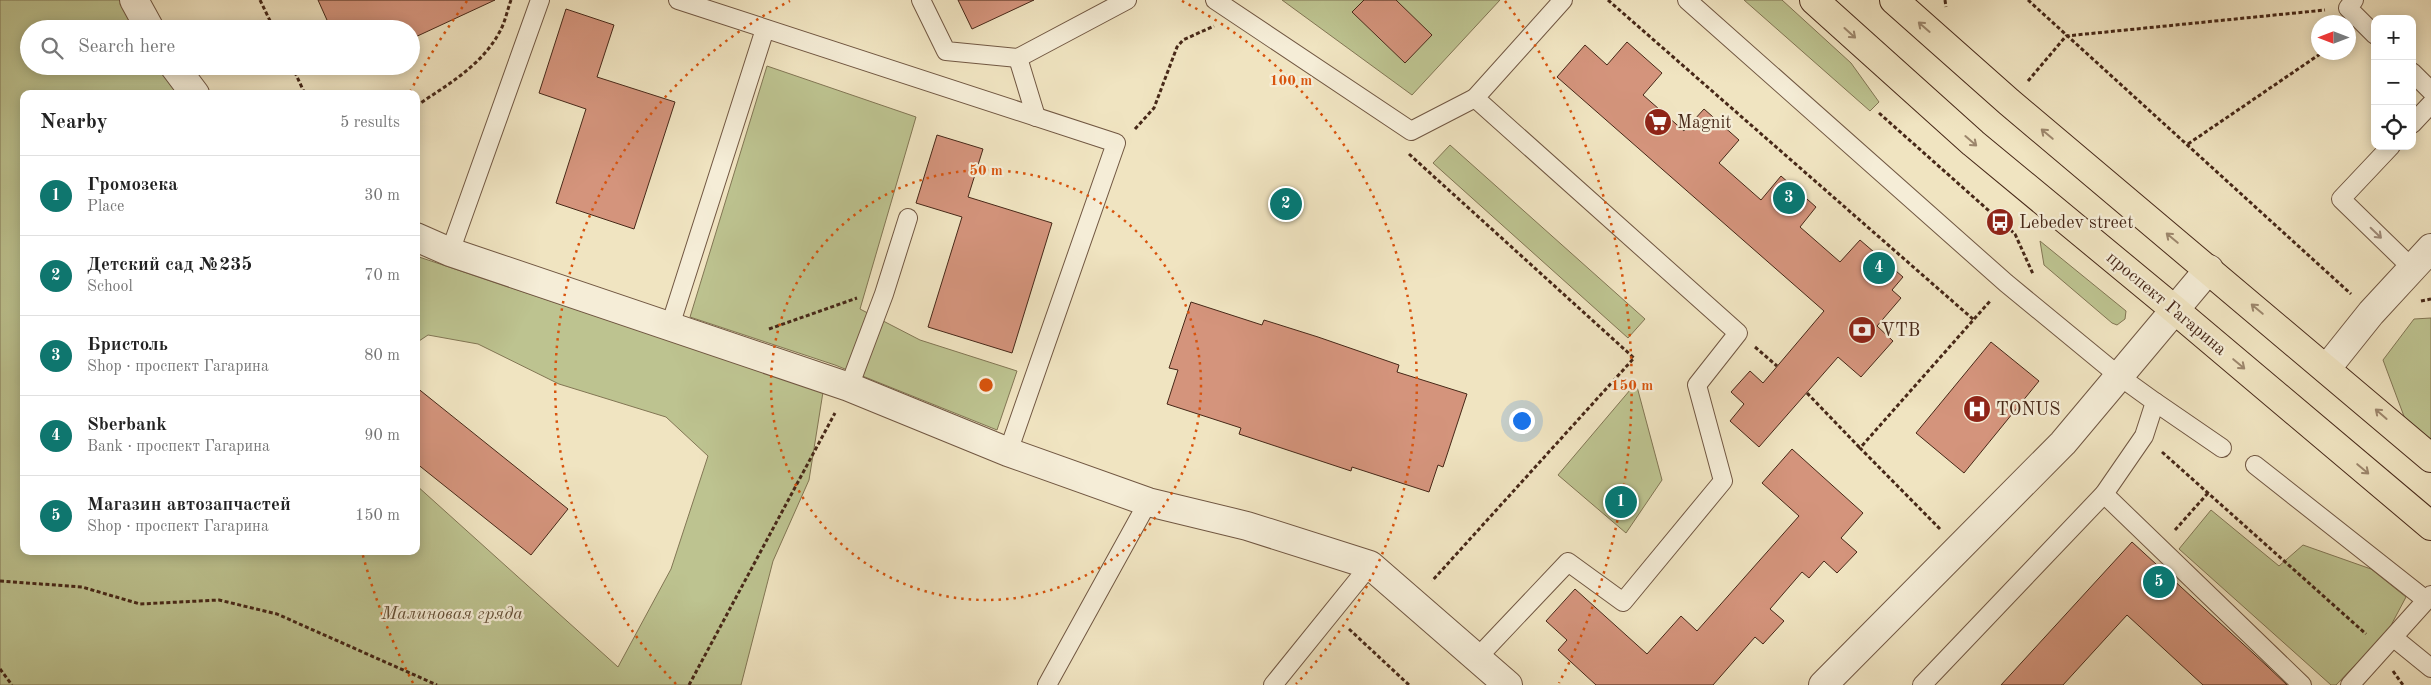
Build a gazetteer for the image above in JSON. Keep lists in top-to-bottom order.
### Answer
{
  "streets": {
    "main road": ["проспект Гагарина"]
  },
  "parks": ["Малиновая гряда"],
  "places": {
    "supermarket": ["Magnit"],
    "bus stop": ["Lebedev street"],
    "bank": ["VTB"],
    "hospital": ["TONUS"]
  },
  "north": "left",
  "page": {
    "map_buttons": ["+", "−"],
    "search": "Search here",
    "heading": ["Nearby", "5 results"],
    "list": [
      {
        "mark": "1",
        "name": "Громозека",
        "note": "Place",
        "value": "30 m"
      },
      {
        "mark": "2",
        "name": "Детский сад №235",
        "note": "School",
        "value": "70 m"
      },
      {
        "mark": "3",
        "name": "Бристоль",
        "note": "Shop · проспект Гагарина",
        "value": "80 m"
      },
      {
        "mark": "4",
        "name": "Sberbank",
        "note": "Bank · проспект Гагарина",
        "value": "90 m"
      },
      {
        "mark": "5",
        "name": "Магазин автозапчастей",
        "note": "Shop · проспект Гагарина",
        "value": "150 m"
      }
    ],
    "pins": [
      "3",
      "2",
      "4",
      "1",
      "5"
    ]
  },
  "rings": ["100 m", "50 m", "150 m"]
}
